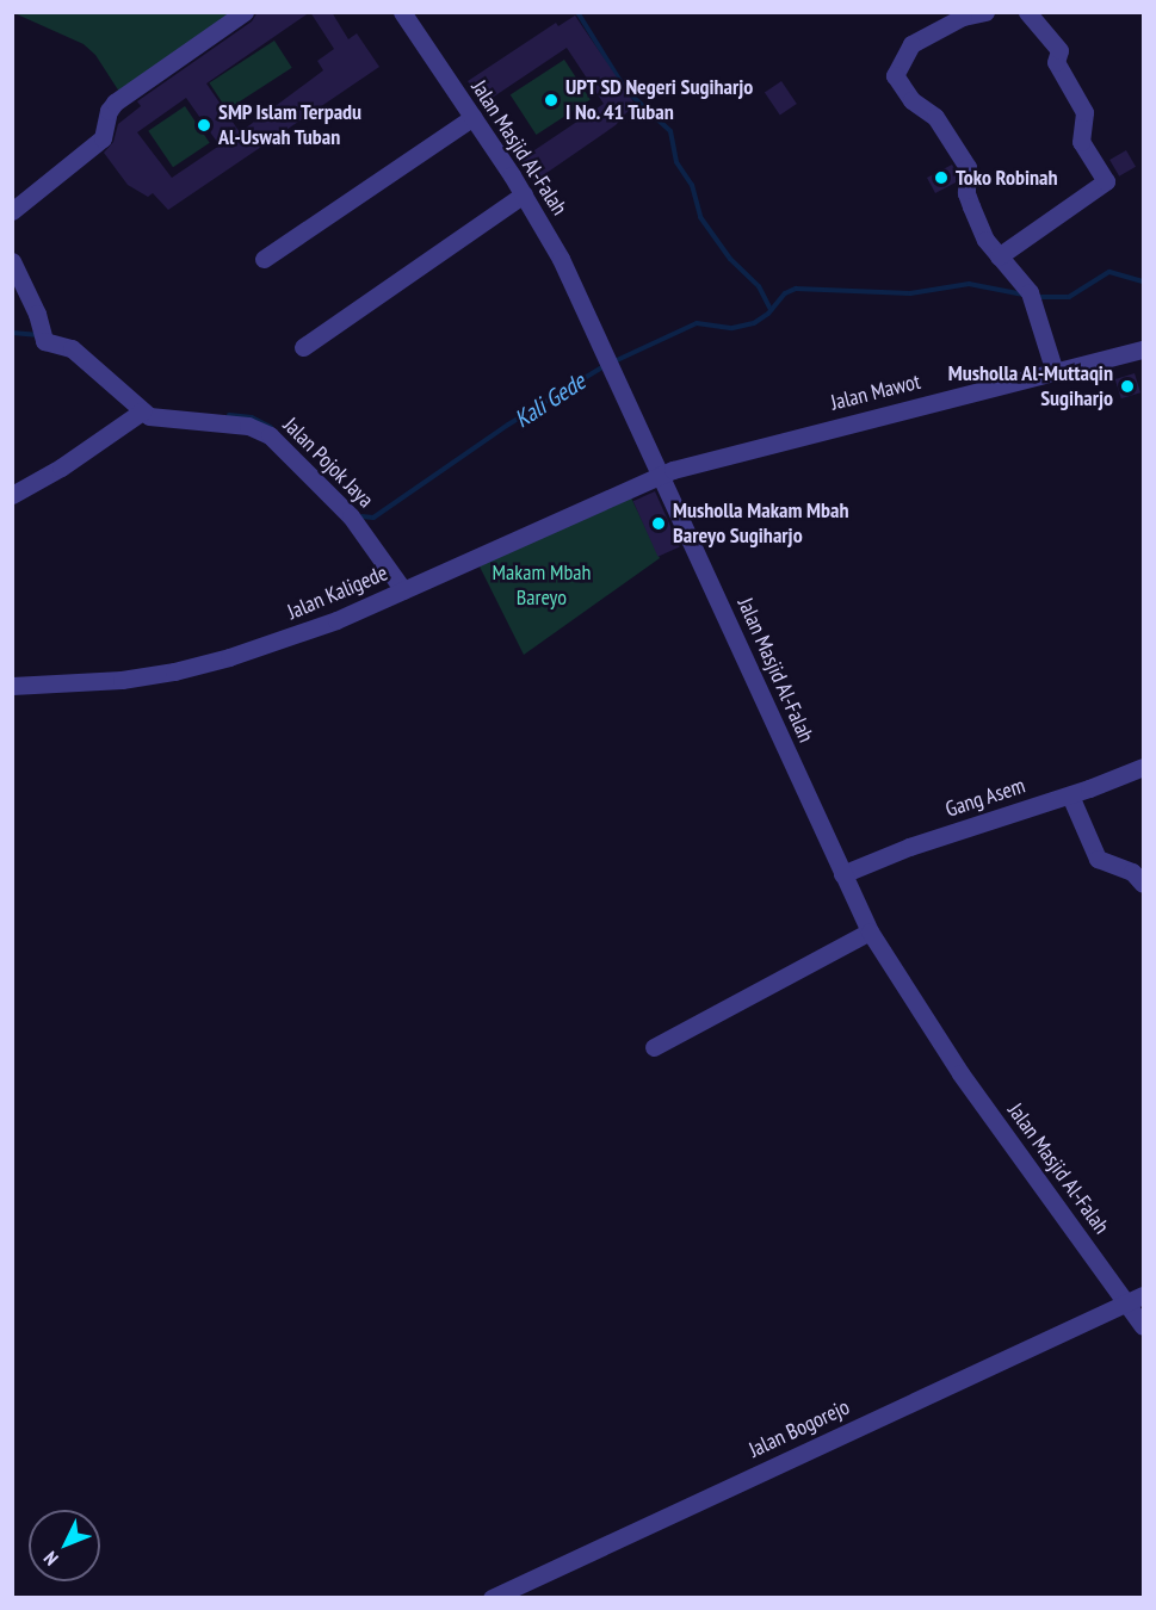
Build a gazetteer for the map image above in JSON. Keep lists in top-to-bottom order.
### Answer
{
  "streets": {
    "street": [
      "Jalan Masjid Al-Falah",
      "Jalan Mawot",
      "Jalan Pojok Jaya",
      "Jalan Kaligede",
      "Gang Asem",
      "Jalan Bogorejo"
    ]
  },
  "crossings": [
    ["Jalan Masjid Al-Falah", "Jalan Mawot"],
    ["Jalan Masjid Al-Falah", "Jalan Kaligede"],
    ["Jalan Masjid Al-Falah", "Gang Asem"],
    ["Jalan Masjid Al-Falah", "Jalan Bogorejo"],
    ["Jalan Mawot", "Jalan Kaligede"],
    ["Jalan Pojok Jaya", "Jalan Kaligede"]
  ],
  "water": ["Kali Gede"],
  "parks": ["Makam Mbah Bareyo"],
  "places": [
    "UPT SD Negeri Sugiharjo I No. 41 Tuban",
    "SMP Islam Terpadu Al-Uswah Tuban",
    "Toko Robinah",
    "Musholla Al-Muttaqin Sugiharjo",
    "Musholla Makam Mbah Bareyo Sugiharjo"
  ],
  "north": "bottom left"
}
